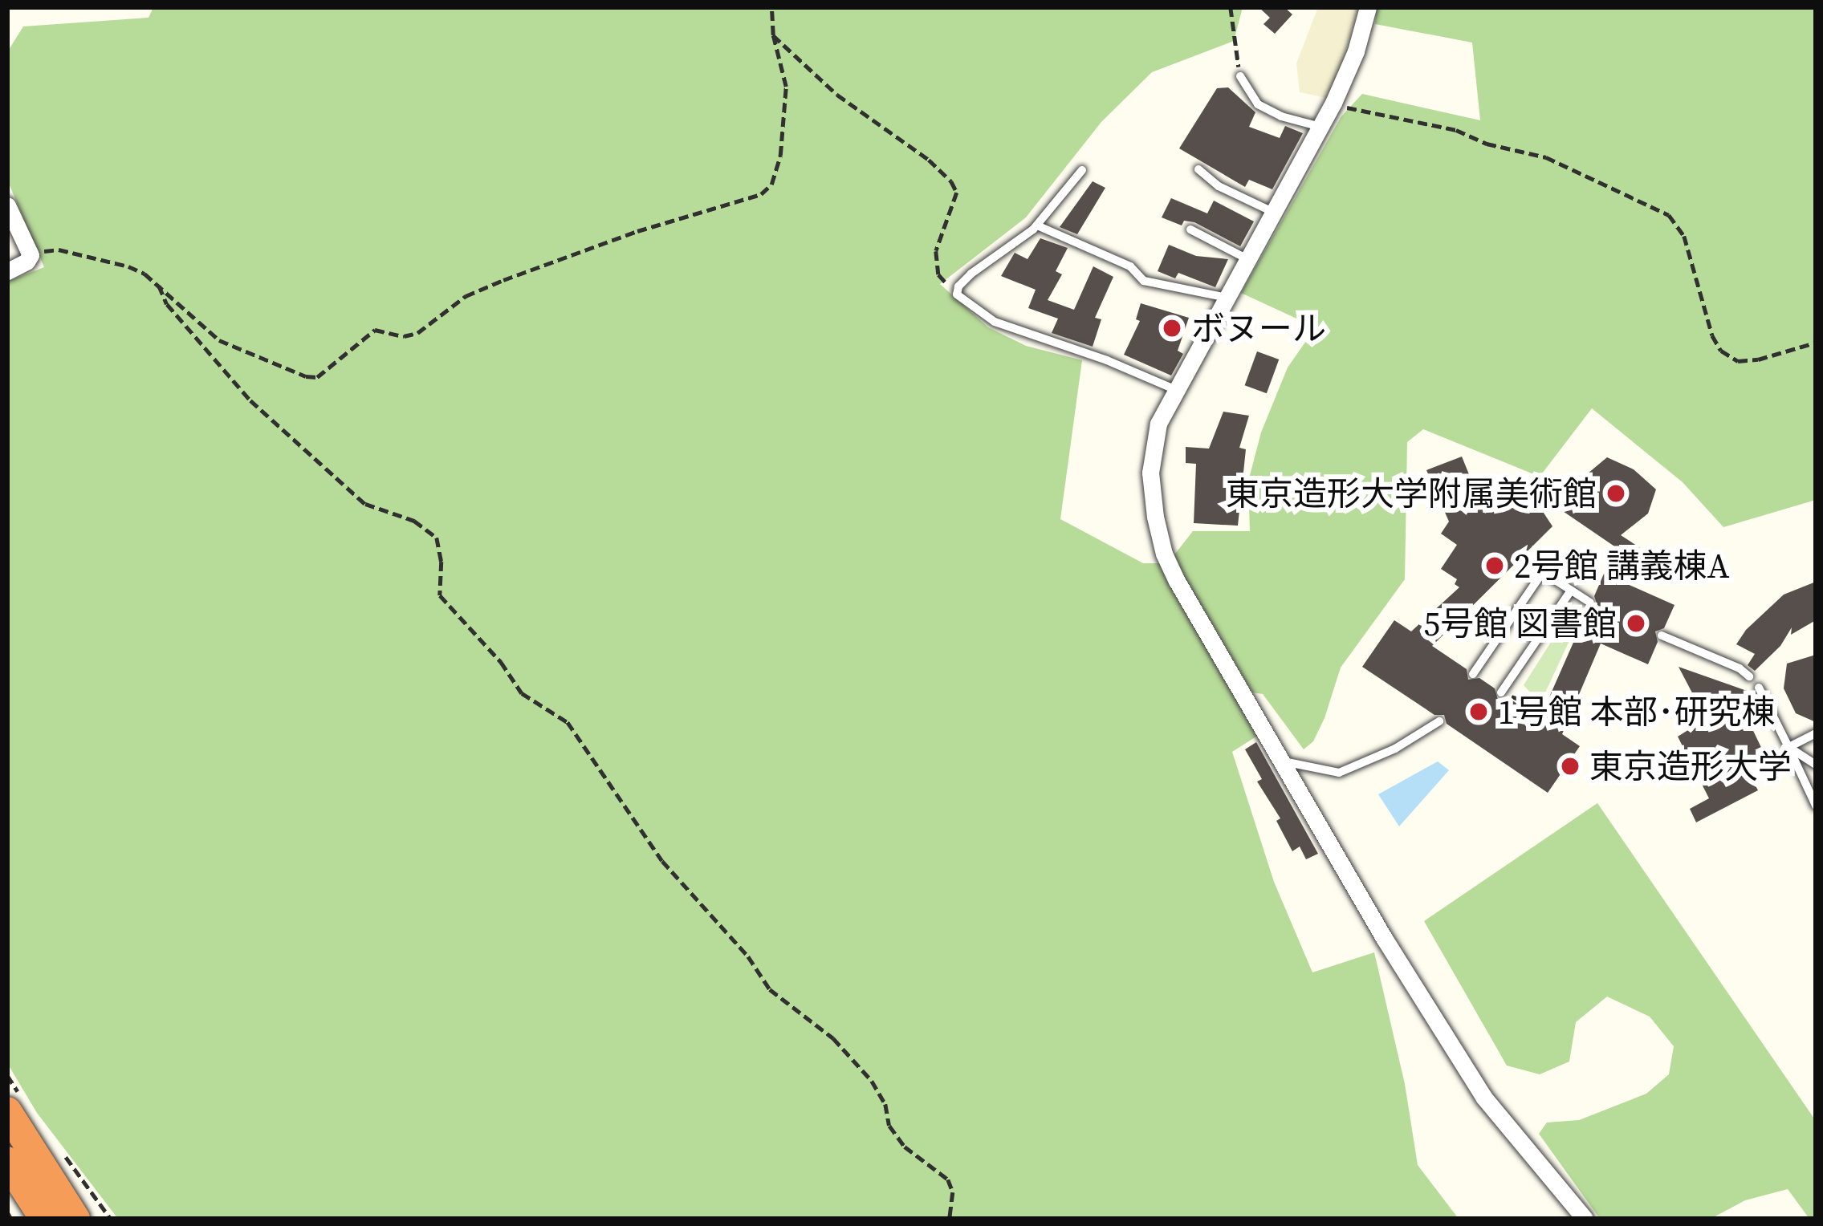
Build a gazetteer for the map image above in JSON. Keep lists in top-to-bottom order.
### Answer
{
  "places": [
    "ボヌール",
    "東京造形大学附属美術館",
    "2号館 講義棟A",
    "5号館 図書館",
    "1号館 本部･研究棟",
    "東京造形大学"
  ]
}
